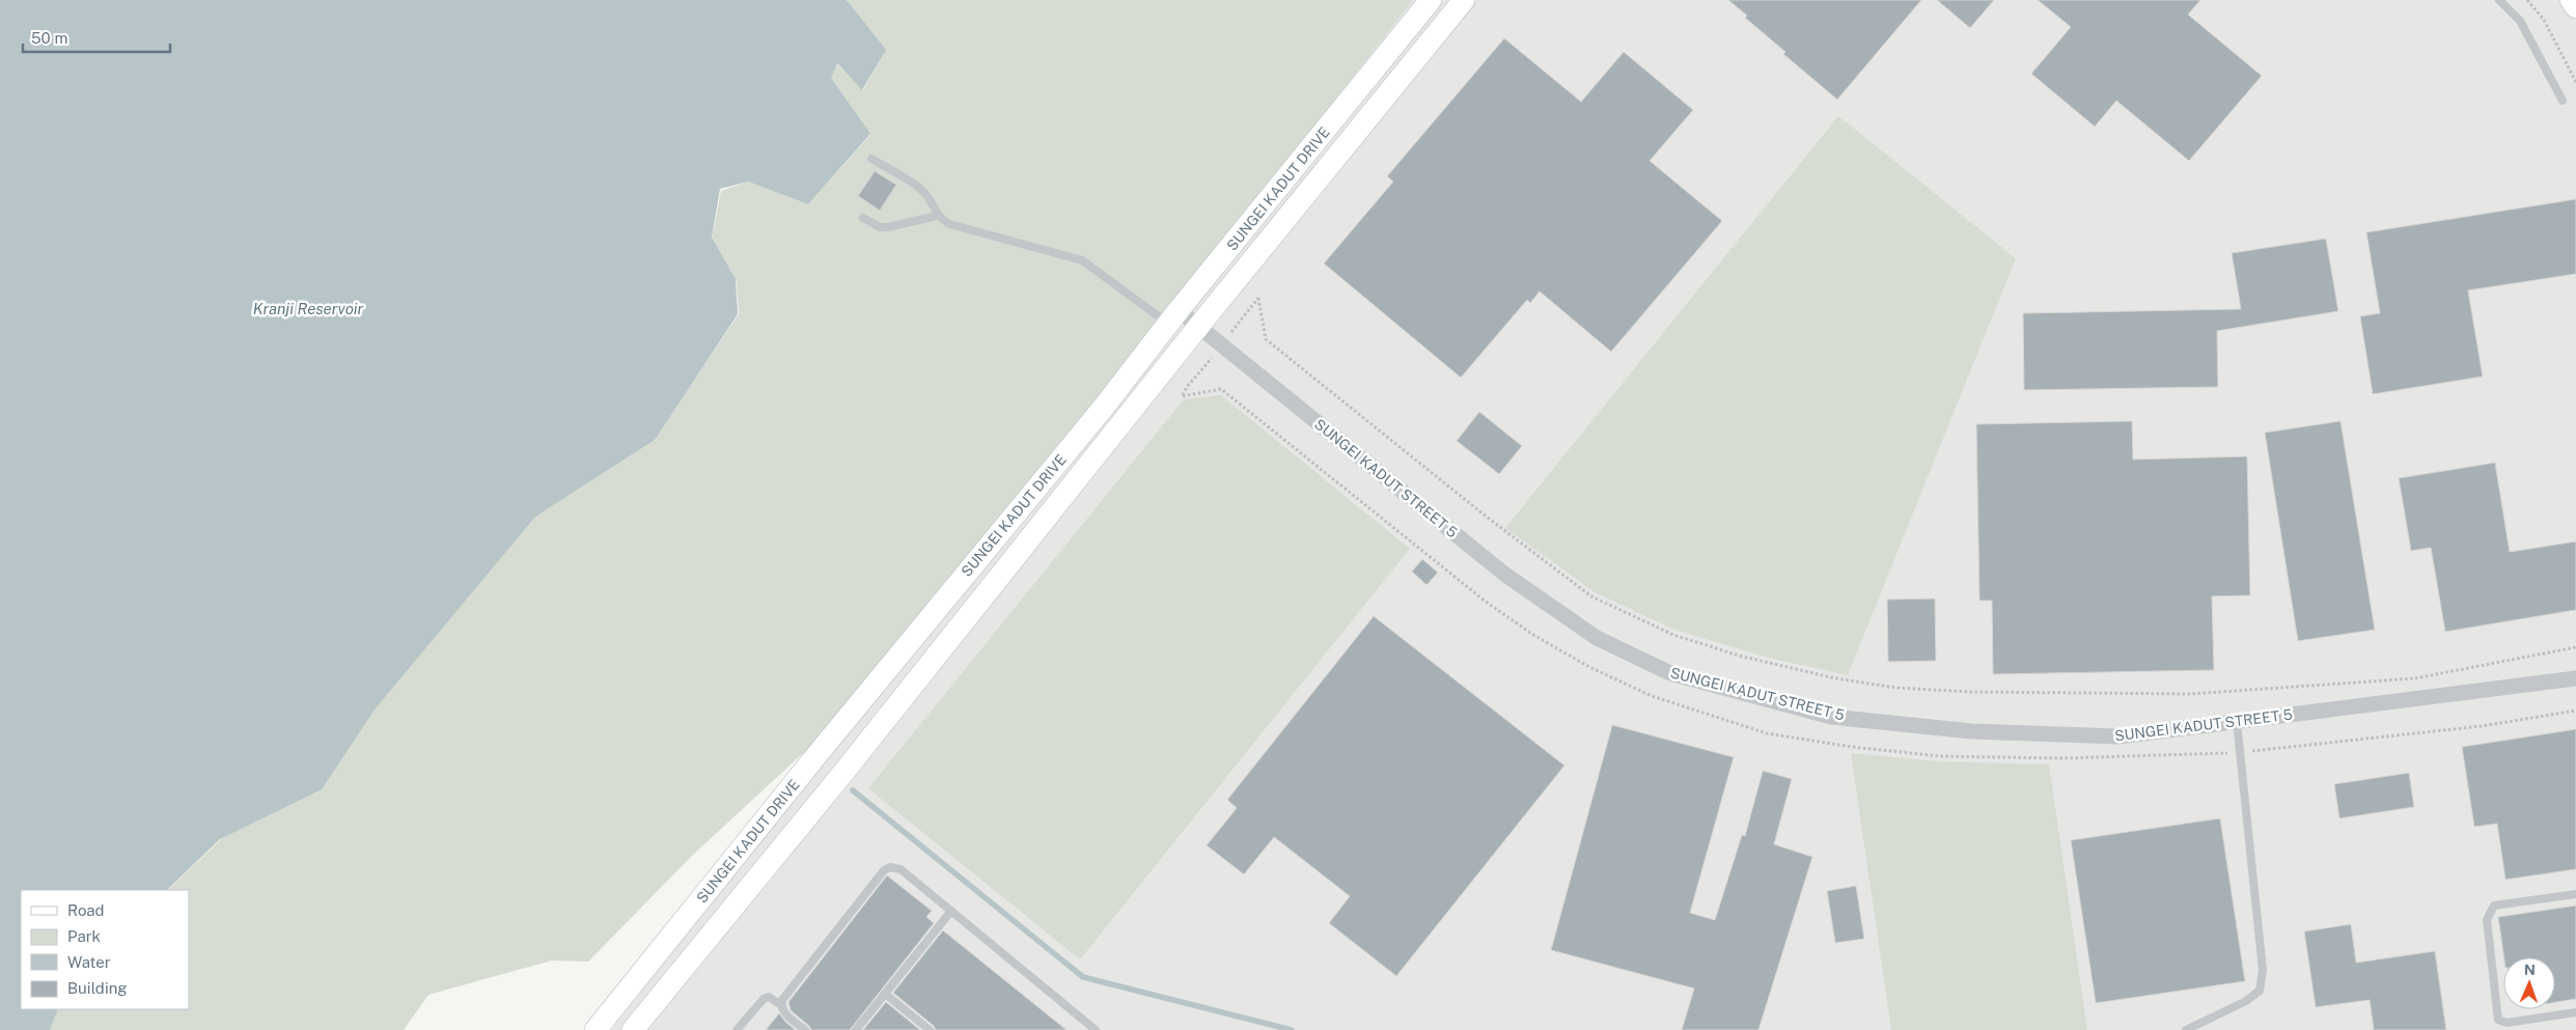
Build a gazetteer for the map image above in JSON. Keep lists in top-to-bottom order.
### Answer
{
  "streets": {
    "main road": ["SUNGEI KADUT DRIVE"],
    "street": ["SUNGEI KADUT STREET 5"]
  },
  "crossings": [
    ["SUNGEI KADUT DRIVE", "SUNGEI KADUT STREET 5"]
  ],
  "water": ["Kranji Reservoir"],
  "legend": [
    "Road",
    "Park",
    "Water",
    "Building"
  ],
  "scale_bar": "50 m",
  "north": "top"
}
